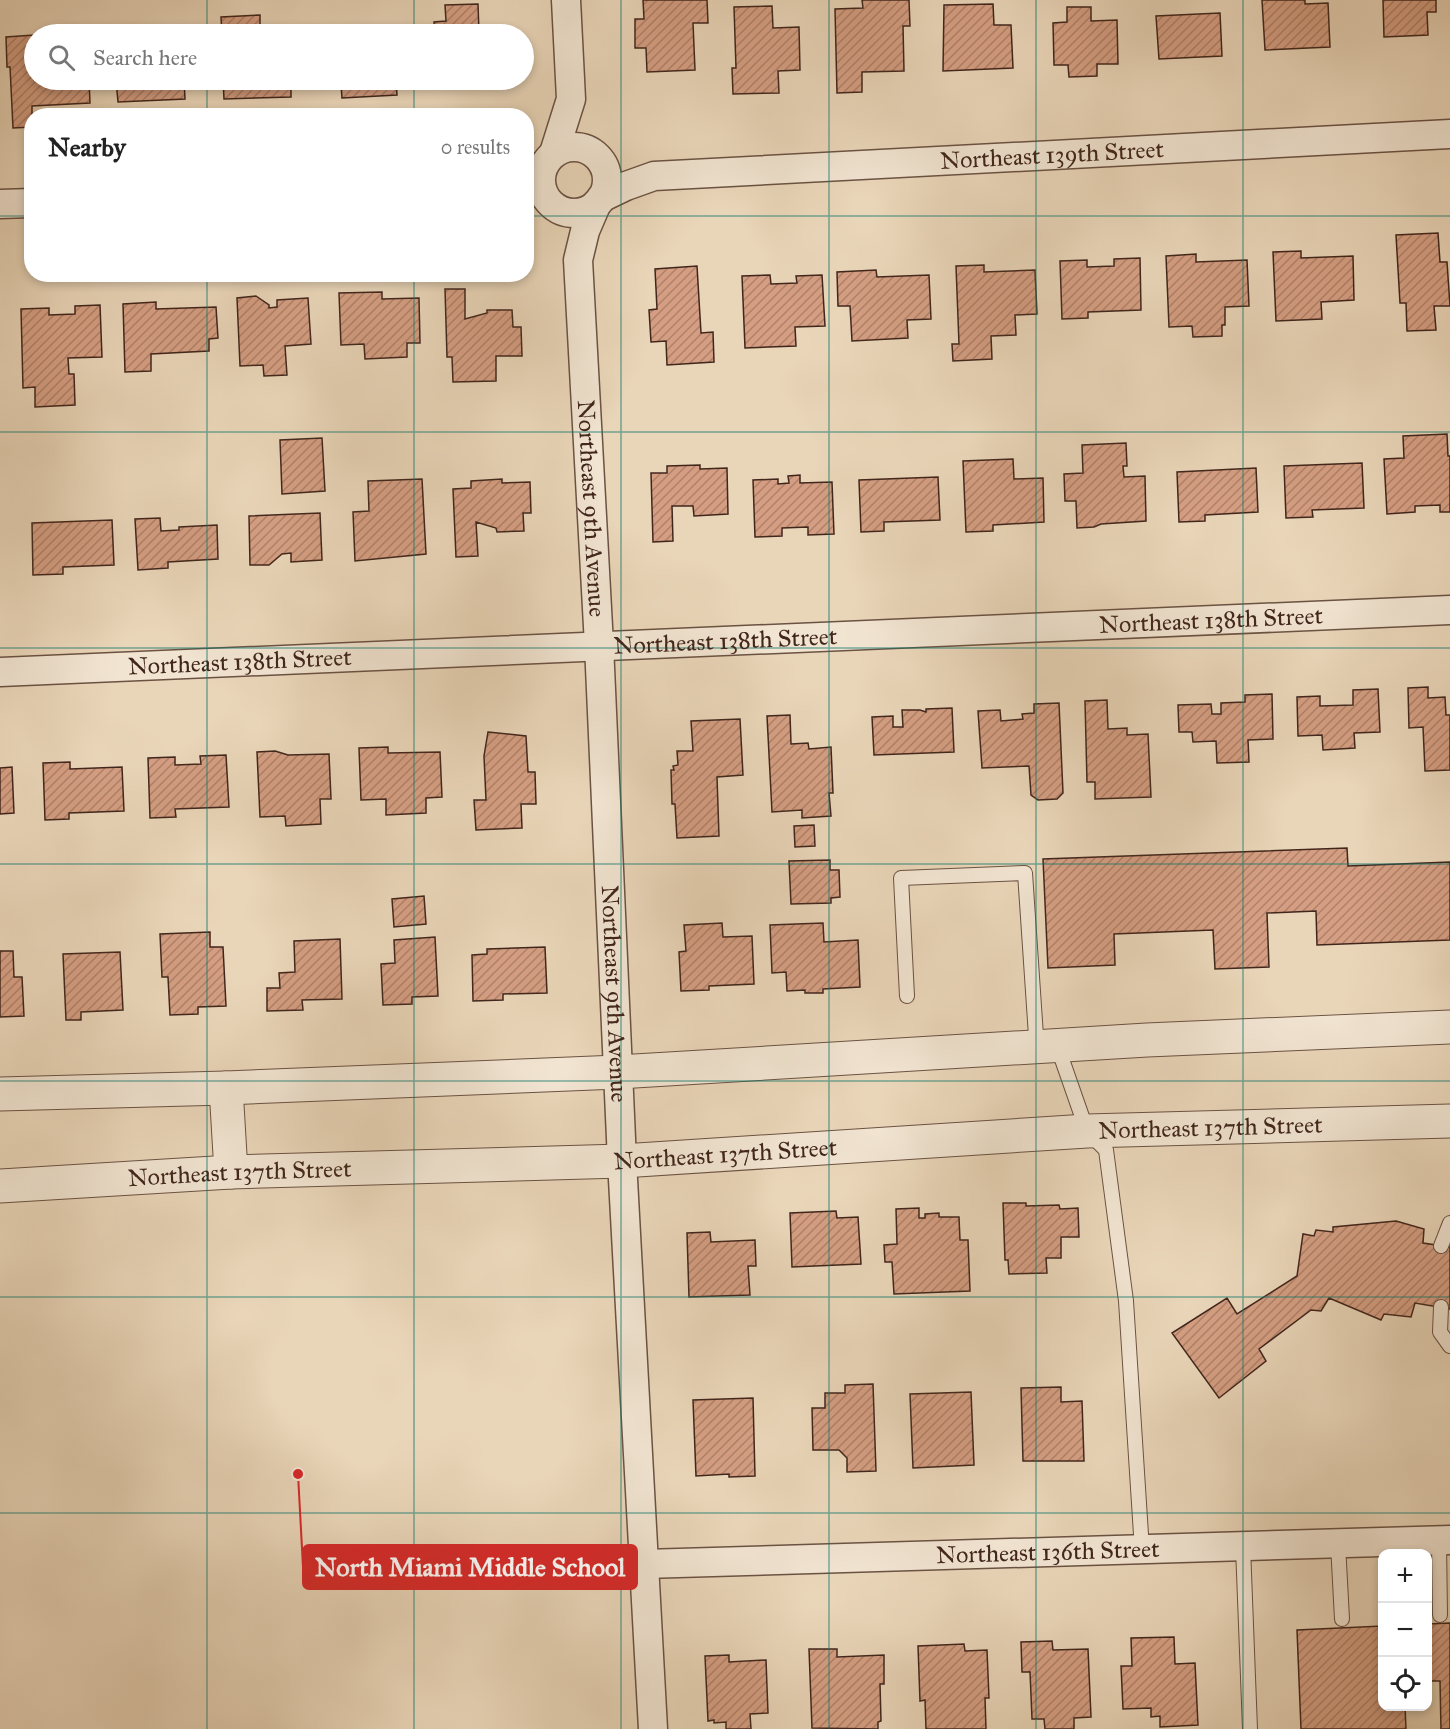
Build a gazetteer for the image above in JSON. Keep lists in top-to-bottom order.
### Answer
{
  "streets": {
    "street": [
      "Northeast 139th Street",
      "Northeast 9th Avenue",
      "Northeast 138th Street",
      "Northeast 137th Street",
      "Northeast 136th Street"
    ]
  },
  "crossings": [
    ["Northeast 139th Street", "Northeast 9th Avenue"],
    ["Northeast 9th Avenue", "Northeast 138th Street"],
    ["Northeast 9th Avenue", "Northeast 137th Street"],
    ["Northeast 9th Avenue", "Northeast 136th Street"]
  ],
  "places": ["North Miami Middle School"],
  "page": {
    "search": "Search here",
    "heading": ["Nearby", "0 results"],
    "map_buttons": ["+", "−"]
  }
}
